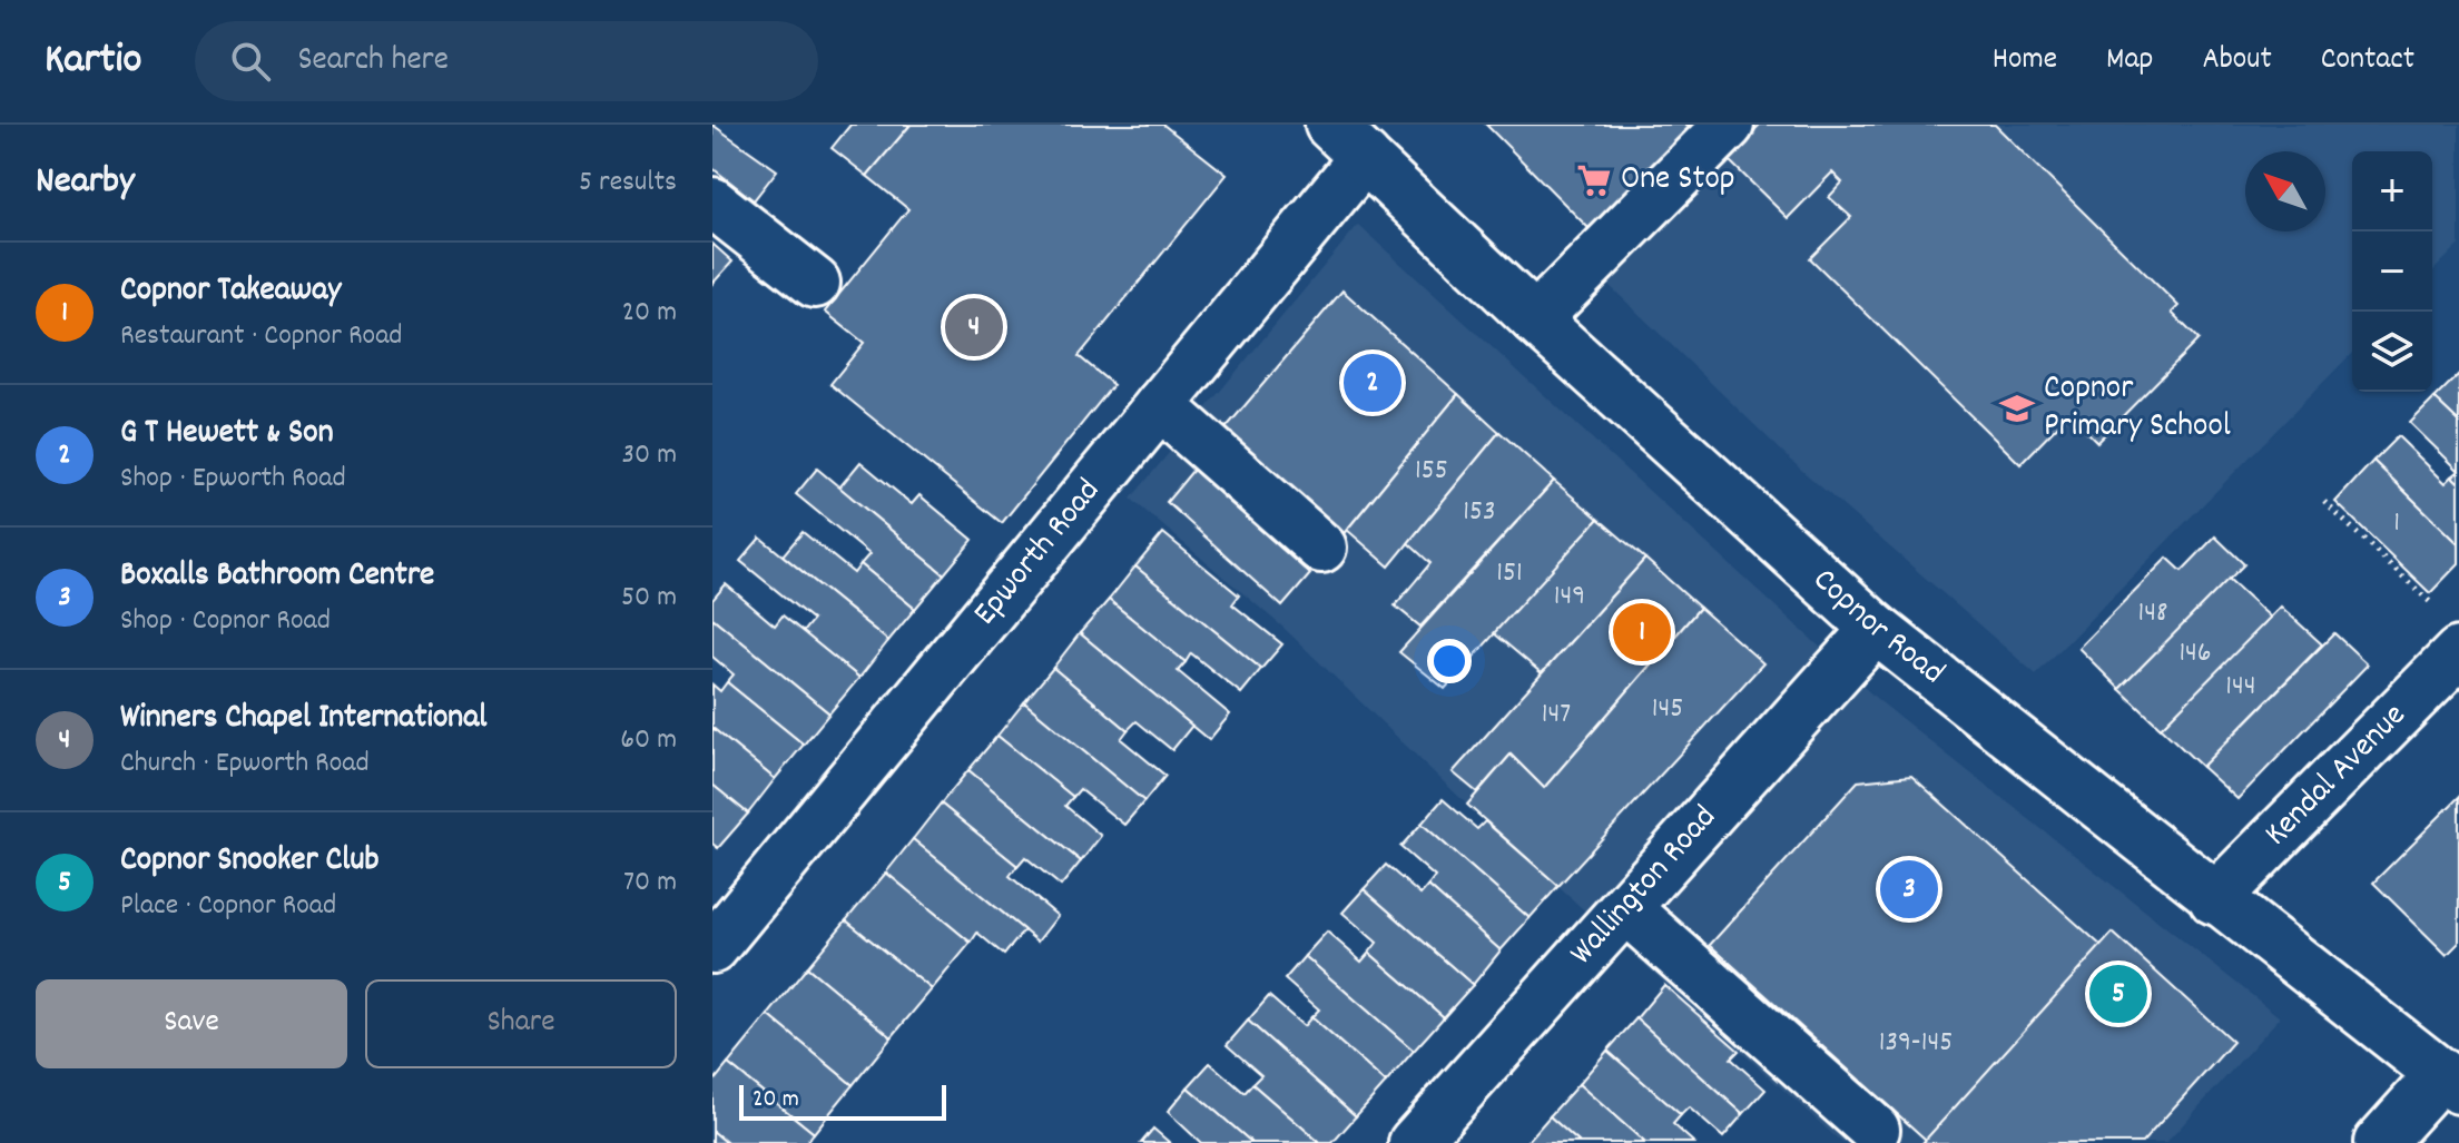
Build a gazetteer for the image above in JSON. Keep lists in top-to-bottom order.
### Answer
{
  "streets": {
    "street": [
      "Epworth Road",
      "Copnor Road",
      "Kendal Avenue",
      "Wallington Road"
    ]
  },
  "crossings": [
    ["Epworth Road", "Copnor Road"],
    ["Copnor Road", "Kendal Avenue"],
    ["Copnor Road", "Wallington Road"]
  ],
  "places": {
    "supermarket": ["One Stop"],
    "school or university": ["Copnor Primary School"]
  },
  "house_numbers": [
    "155",
    "153",
    "1",
    "151",
    "149",
    "148",
    "146",
    "144",
    "145",
    "147",
    "139-145"
  ],
  "scale_bar": "20 m",
  "north": "top left",
  "page": {
    "header": "Kartio",
    "search": "Search here",
    "nav": [
      "Home",
      "Map",
      "About",
      "Contact"
    ],
    "heading": ["Nearby", "5 results"],
    "map_buttons": ["+", "−"],
    "list": [
      {
        "mark": "1",
        "name": "Copnor Takeaway",
        "note": "Restaurant · Copnor Road",
        "value": "20 m"
      },
      {
        "mark": "2",
        "name": "G T Hewett & Son",
        "note": "Shop · Epworth Road",
        "value": "30 m"
      },
      {
        "mark": "3",
        "name": "Boxalls Bathroom Centre",
        "note": "Shop · Copnor Road",
        "value": "50 m"
      },
      {
        "mark": "4",
        "name": "Winners Chapel International",
        "note": "Church · Epworth Road",
        "value": "60 m"
      },
      {
        "mark": "5",
        "name": "Copnor Snooker Club",
        "note": "Place · Copnor Road",
        "value": "70 m"
      }
    ],
    "pins": [
      "4",
      "2",
      "1",
      "3",
      "5"
    ],
    "buttons": ["Save", "Share"],
    "scale": "20 m"
  }
}
